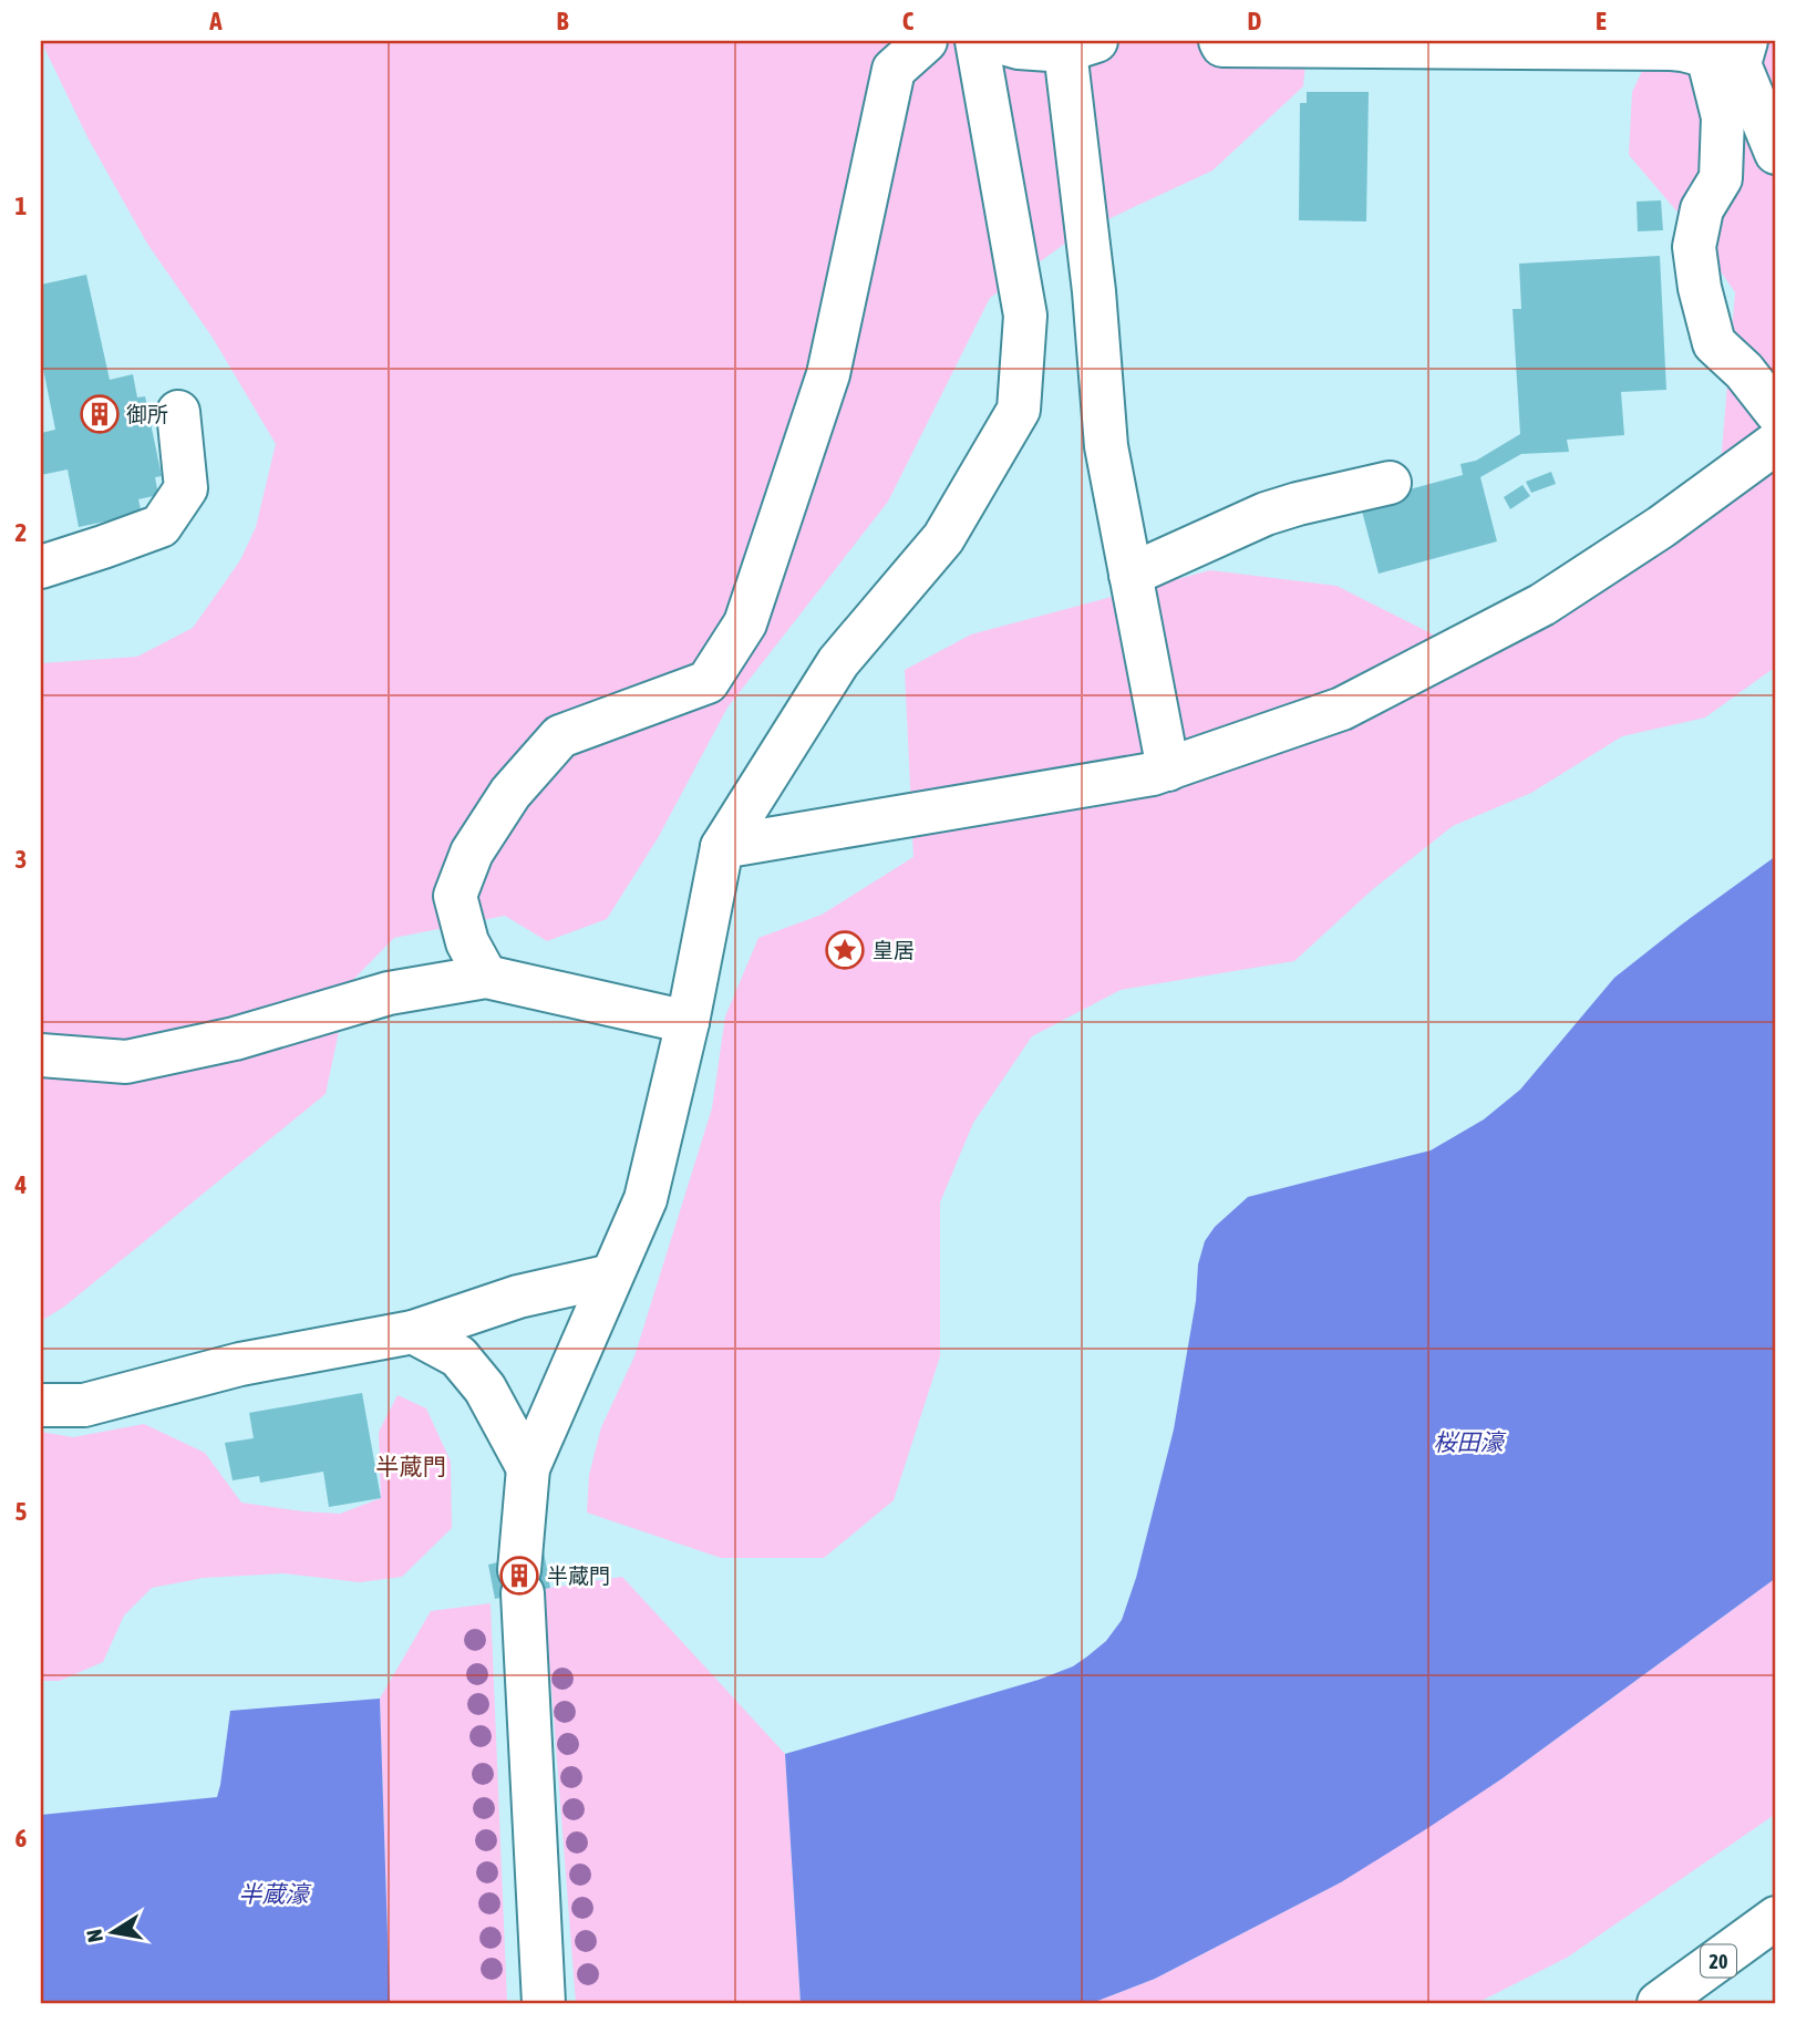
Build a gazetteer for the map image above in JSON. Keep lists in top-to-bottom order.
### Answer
{
  "streets": {
    "main road": ["20"]
  },
  "districts": ["半蔵門"],
  "water": ["桜田濠", "半蔵濠"],
  "places": {
    "building": ["御所", "半蔵門"],
    "place": ["皇居"]
  },
  "north": "left",
  "grid": {
    "columns": [
      "A",
      "B",
      "C",
      "D",
      "E"
    ],
    "rows": [
      "1",
      "2",
      "3",
      "4",
      "5",
      "6"
    ]
  }
}
